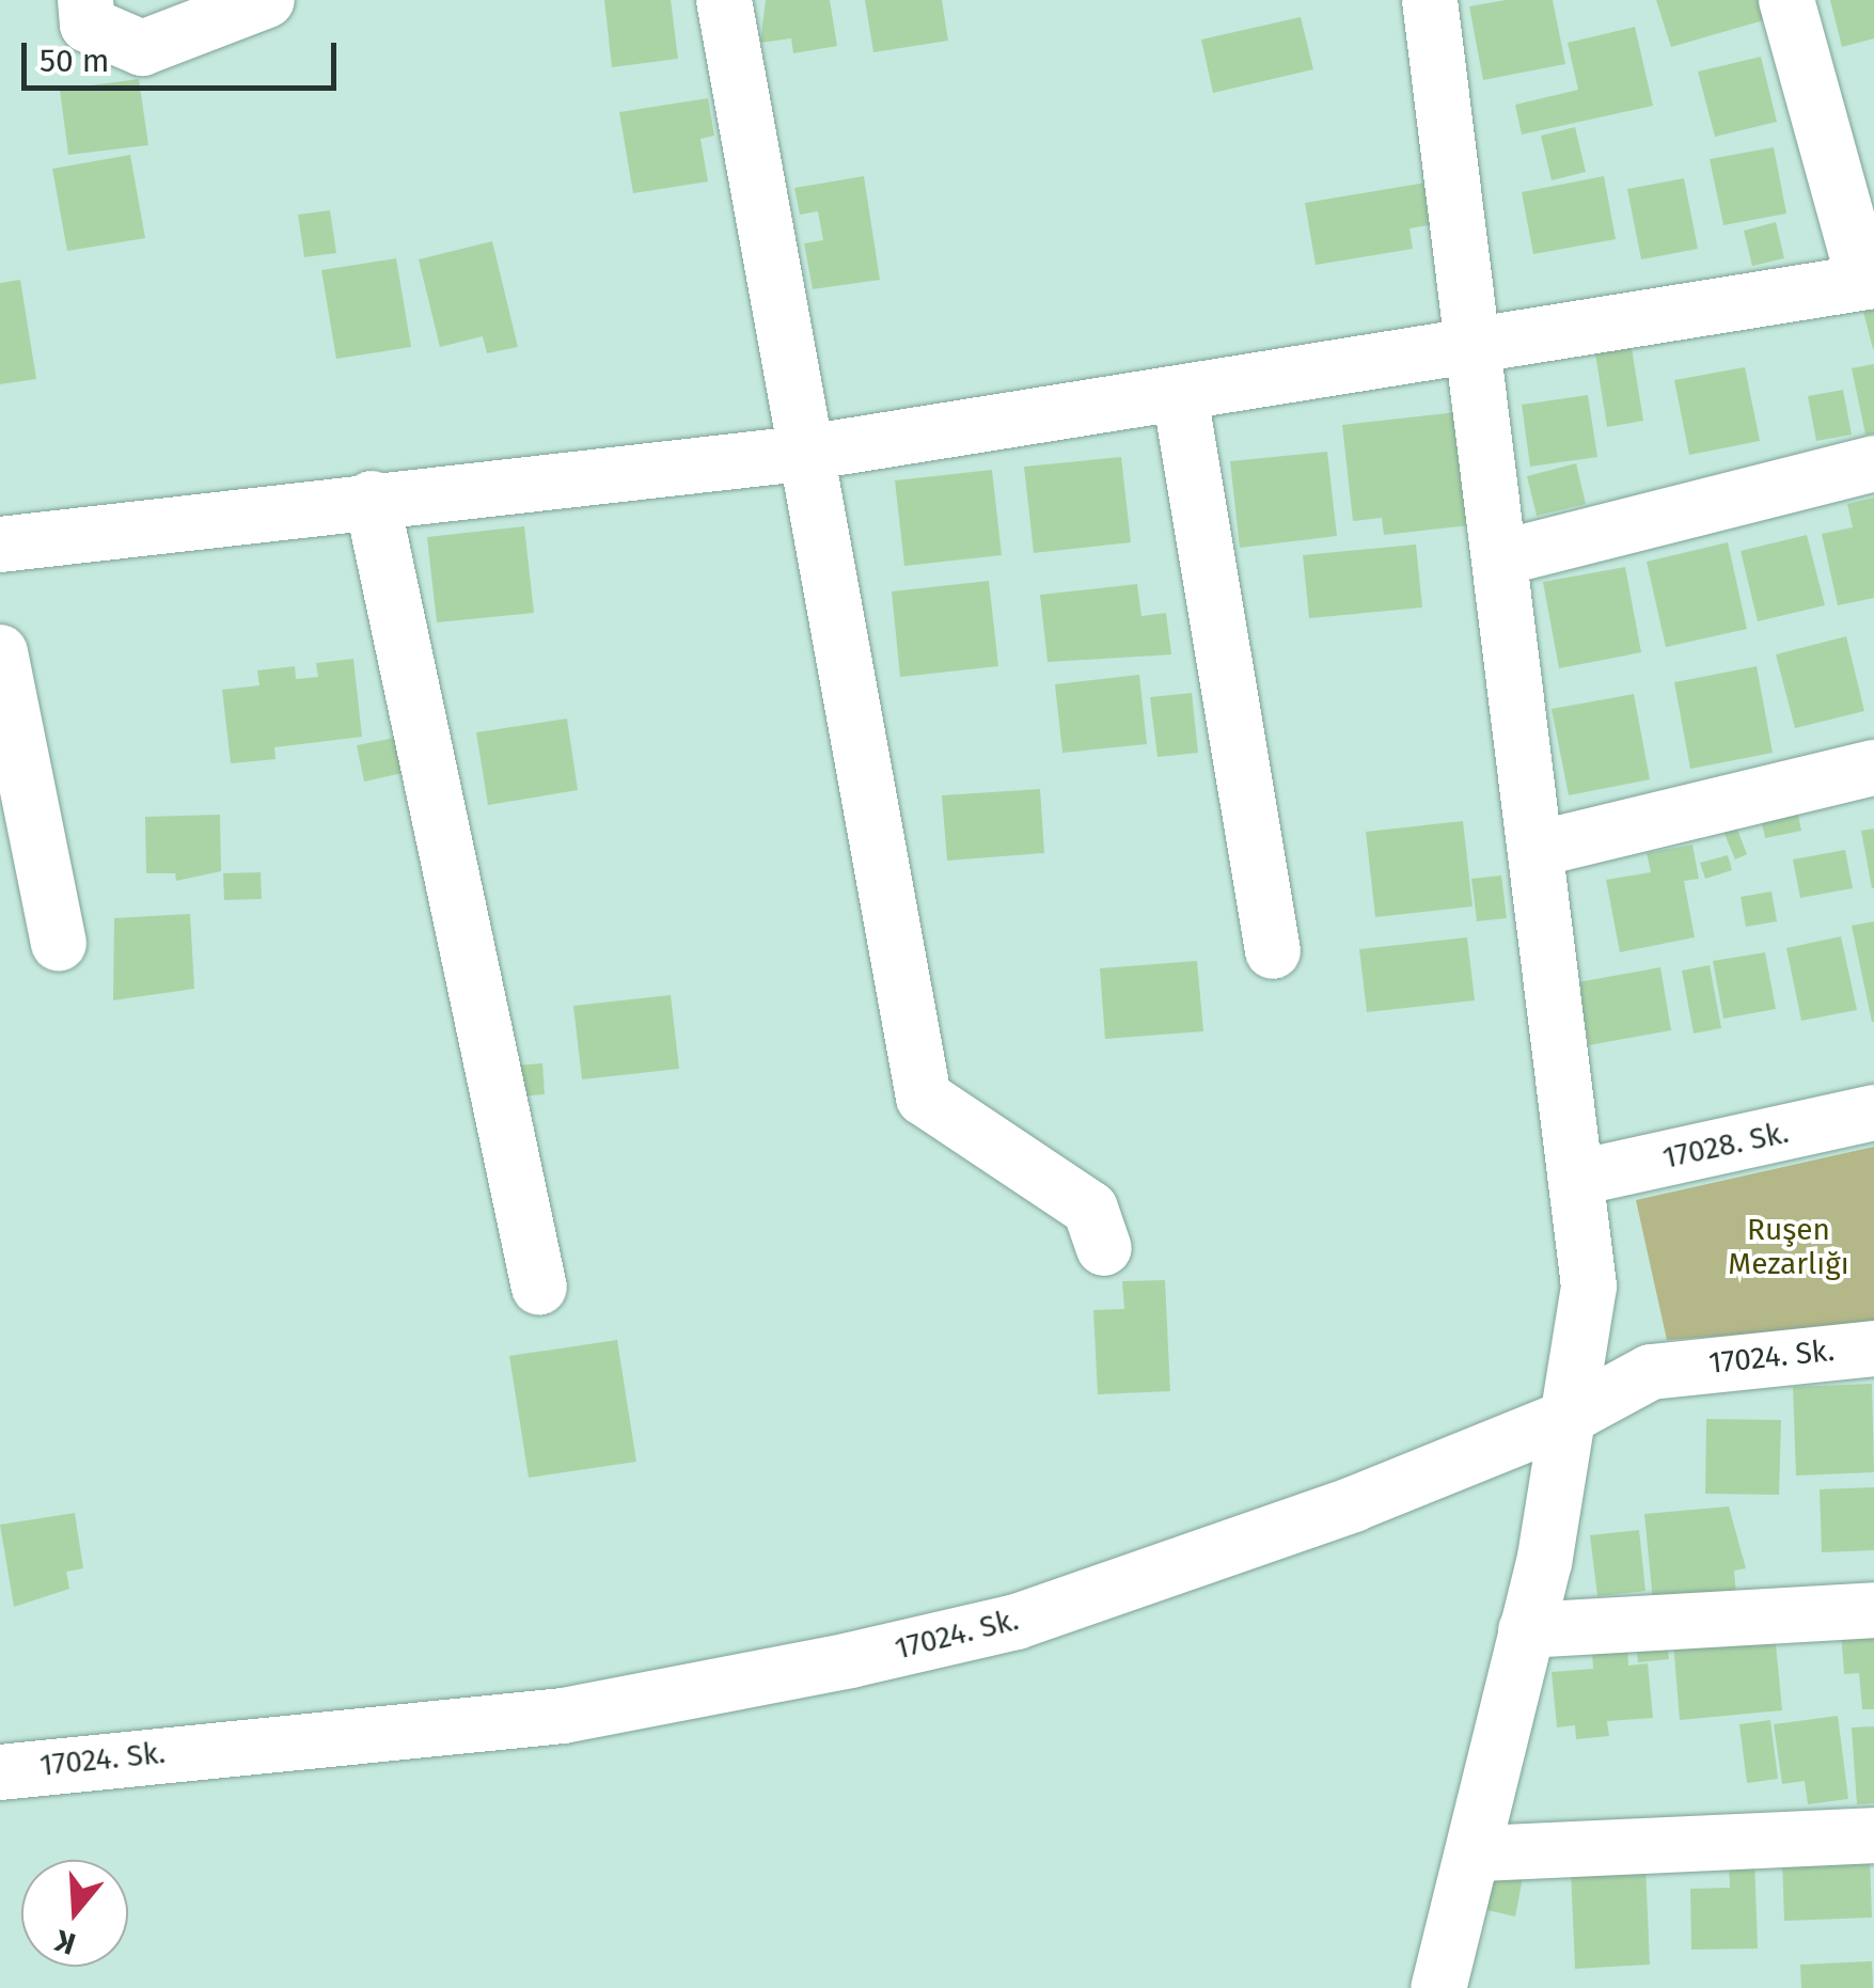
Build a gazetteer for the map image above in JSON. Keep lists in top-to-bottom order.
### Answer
{
  "streets": {
    "street": ["17028. Sk.", "17024. Sk."]
  },
  "parks": ["Ruşen Mezarlığı"],
  "scale_bar": "50 m",
  "north": "bottom"
}
